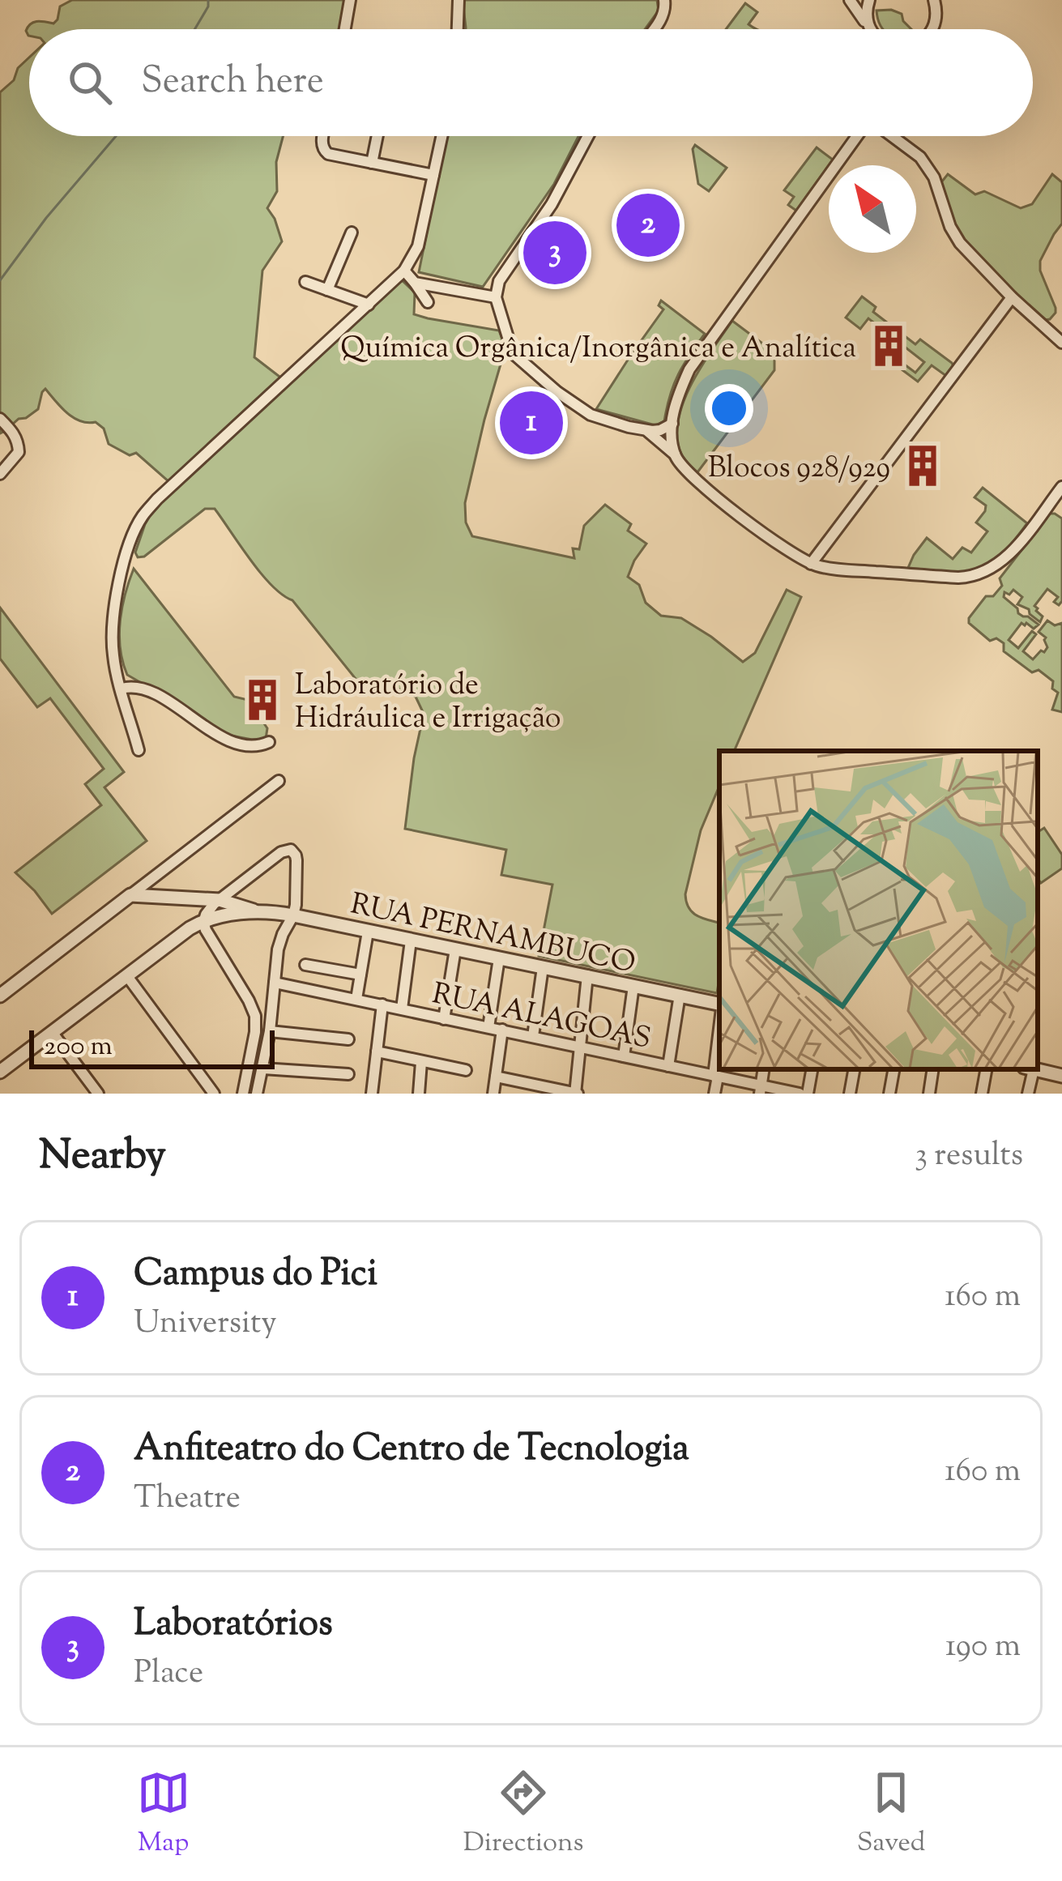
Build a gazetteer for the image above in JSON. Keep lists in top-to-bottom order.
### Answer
{
  "streets": {
    "street": ["RUA PERNAMBUCO", "RUA ALAGOAS"]
  },
  "places": {
    "building": ["Química Orgânica/Inorgânica e Analítica", "Blocos 928/929", "Laboratório de Hidráulica e Irrigação"]
  },
  "scale_bar": "200 m",
  "north": "top left",
  "page": {
    "search": "Search here",
    "pins": ["2", "3", "1"],
    "scale": "200 m",
    "heading": ["Nearby", "3 results"],
    "list": [
      {
        "mark": "1",
        "name": "Campus do Pici",
        "note": "University",
        "value": "160 m"
      },
      {
        "mark": "2",
        "name": "Anfiteatro do Centro de Tecnologia",
        "note": "Theatre",
        "value": "160 m"
      },
      {
        "mark": "3",
        "name": "Laboratórios",
        "note": "Place",
        "value": "190 m"
      }
    ],
    "nav": ["Map", "Directions", "Saved"]
  }
}
